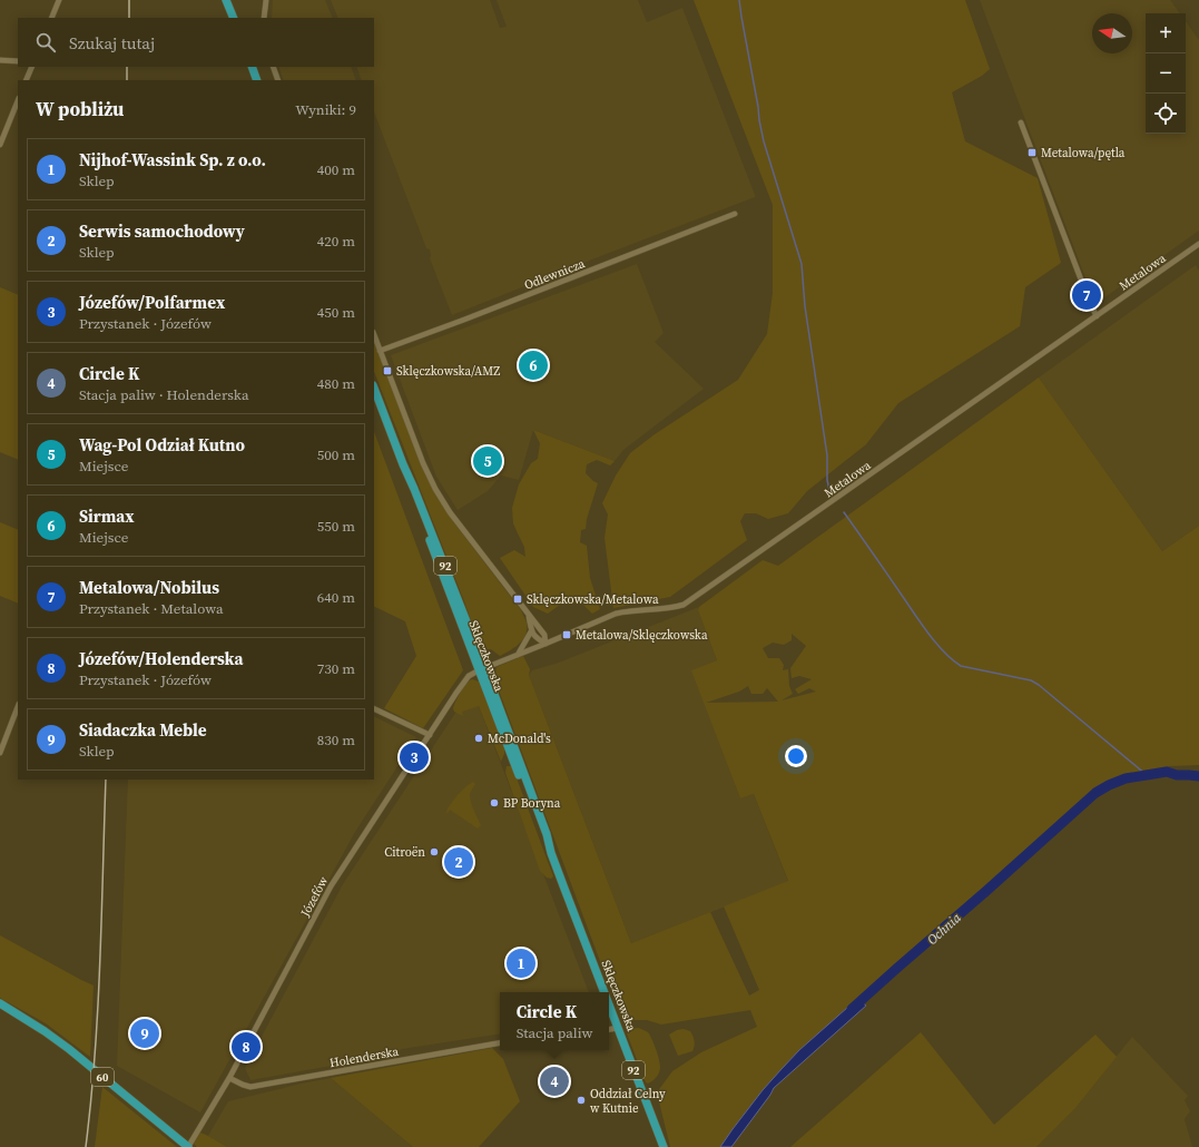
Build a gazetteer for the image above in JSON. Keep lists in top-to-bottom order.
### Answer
{
  "streets": {
    "main road": ["92", "Sklęczkowska", "60"],
    "street": [
      "Metalowa",
      "Odlewnicza",
      "Józefów",
      "Holenderska"
    ]
  },
  "crossings": [
    ["Metalowa", "Sklęczkowska"],
    ["Metalowa", "Józefów"],
    ["Sklęczkowska", "Józefów"],
    ["Józefów", "Holenderska"],
    ["Józefów", "60"]
  ],
  "water": ["Ochnia"],
  "places": {
    "transit": [
      "Metalowa/pętla",
      "Sklęczkowska/AMZ",
      "Sklęczkowska/Metalowa",
      "Metalowa/Sklęczkowska"
    ],
    "other": [
      "McDonald's",
      "BP Boryna",
      "Citroën",
      "Oddział Celny w Kutnie"
    ]
  },
  "north": "left",
  "page": {
    "map_buttons": ["+", "−"],
    "search": "Szukaj tutaj",
    "heading": ["W pobliżu", "Wyniki: 9"],
    "list": [
      {
        "mark": "1",
        "name": "Nijhof-Wassink Sp. z o.o.",
        "note": "Sklep",
        "value": "400 m"
      },
      {
        "mark": "2",
        "name": "Serwis samochodowy",
        "note": "Sklep",
        "value": "420 m"
      },
      {
        "mark": "3",
        "name": "Józefów/Polfarmex",
        "note": "Przystanek · Józefów",
        "value": "450 m"
      },
      {
        "mark": "4",
        "name": "Circle K",
        "note": "Stacja paliw · Holenderska",
        "value": "480 m"
      },
      {
        "mark": "5",
        "name": "Wag-Pol Odział Kutno",
        "note": "Miejsce",
        "value": "500 m"
      },
      {
        "mark": "6",
        "name": "Sirmax",
        "note": "Miejsce",
        "value": "550 m"
      },
      {
        "mark": "7",
        "name": "Metalowa/Nobilus",
        "note": "Przystanek · Metalowa",
        "value": "640 m"
      },
      {
        "mark": "8",
        "name": "Józefów/Holenderska",
        "note": "Przystanek · Józefów",
        "value": "730 m"
      },
      {
        "mark": "9",
        "name": "Siadaczka Meble",
        "note": "Sklep",
        "value": "830 m"
      }
    ],
    "pins": [
      "7",
      "6",
      "5",
      "3",
      "2",
      "1",
      "9",
      "8",
      "4"
    ],
    "popup": ["Circle K", "Stacja paliw"]
  }
}
